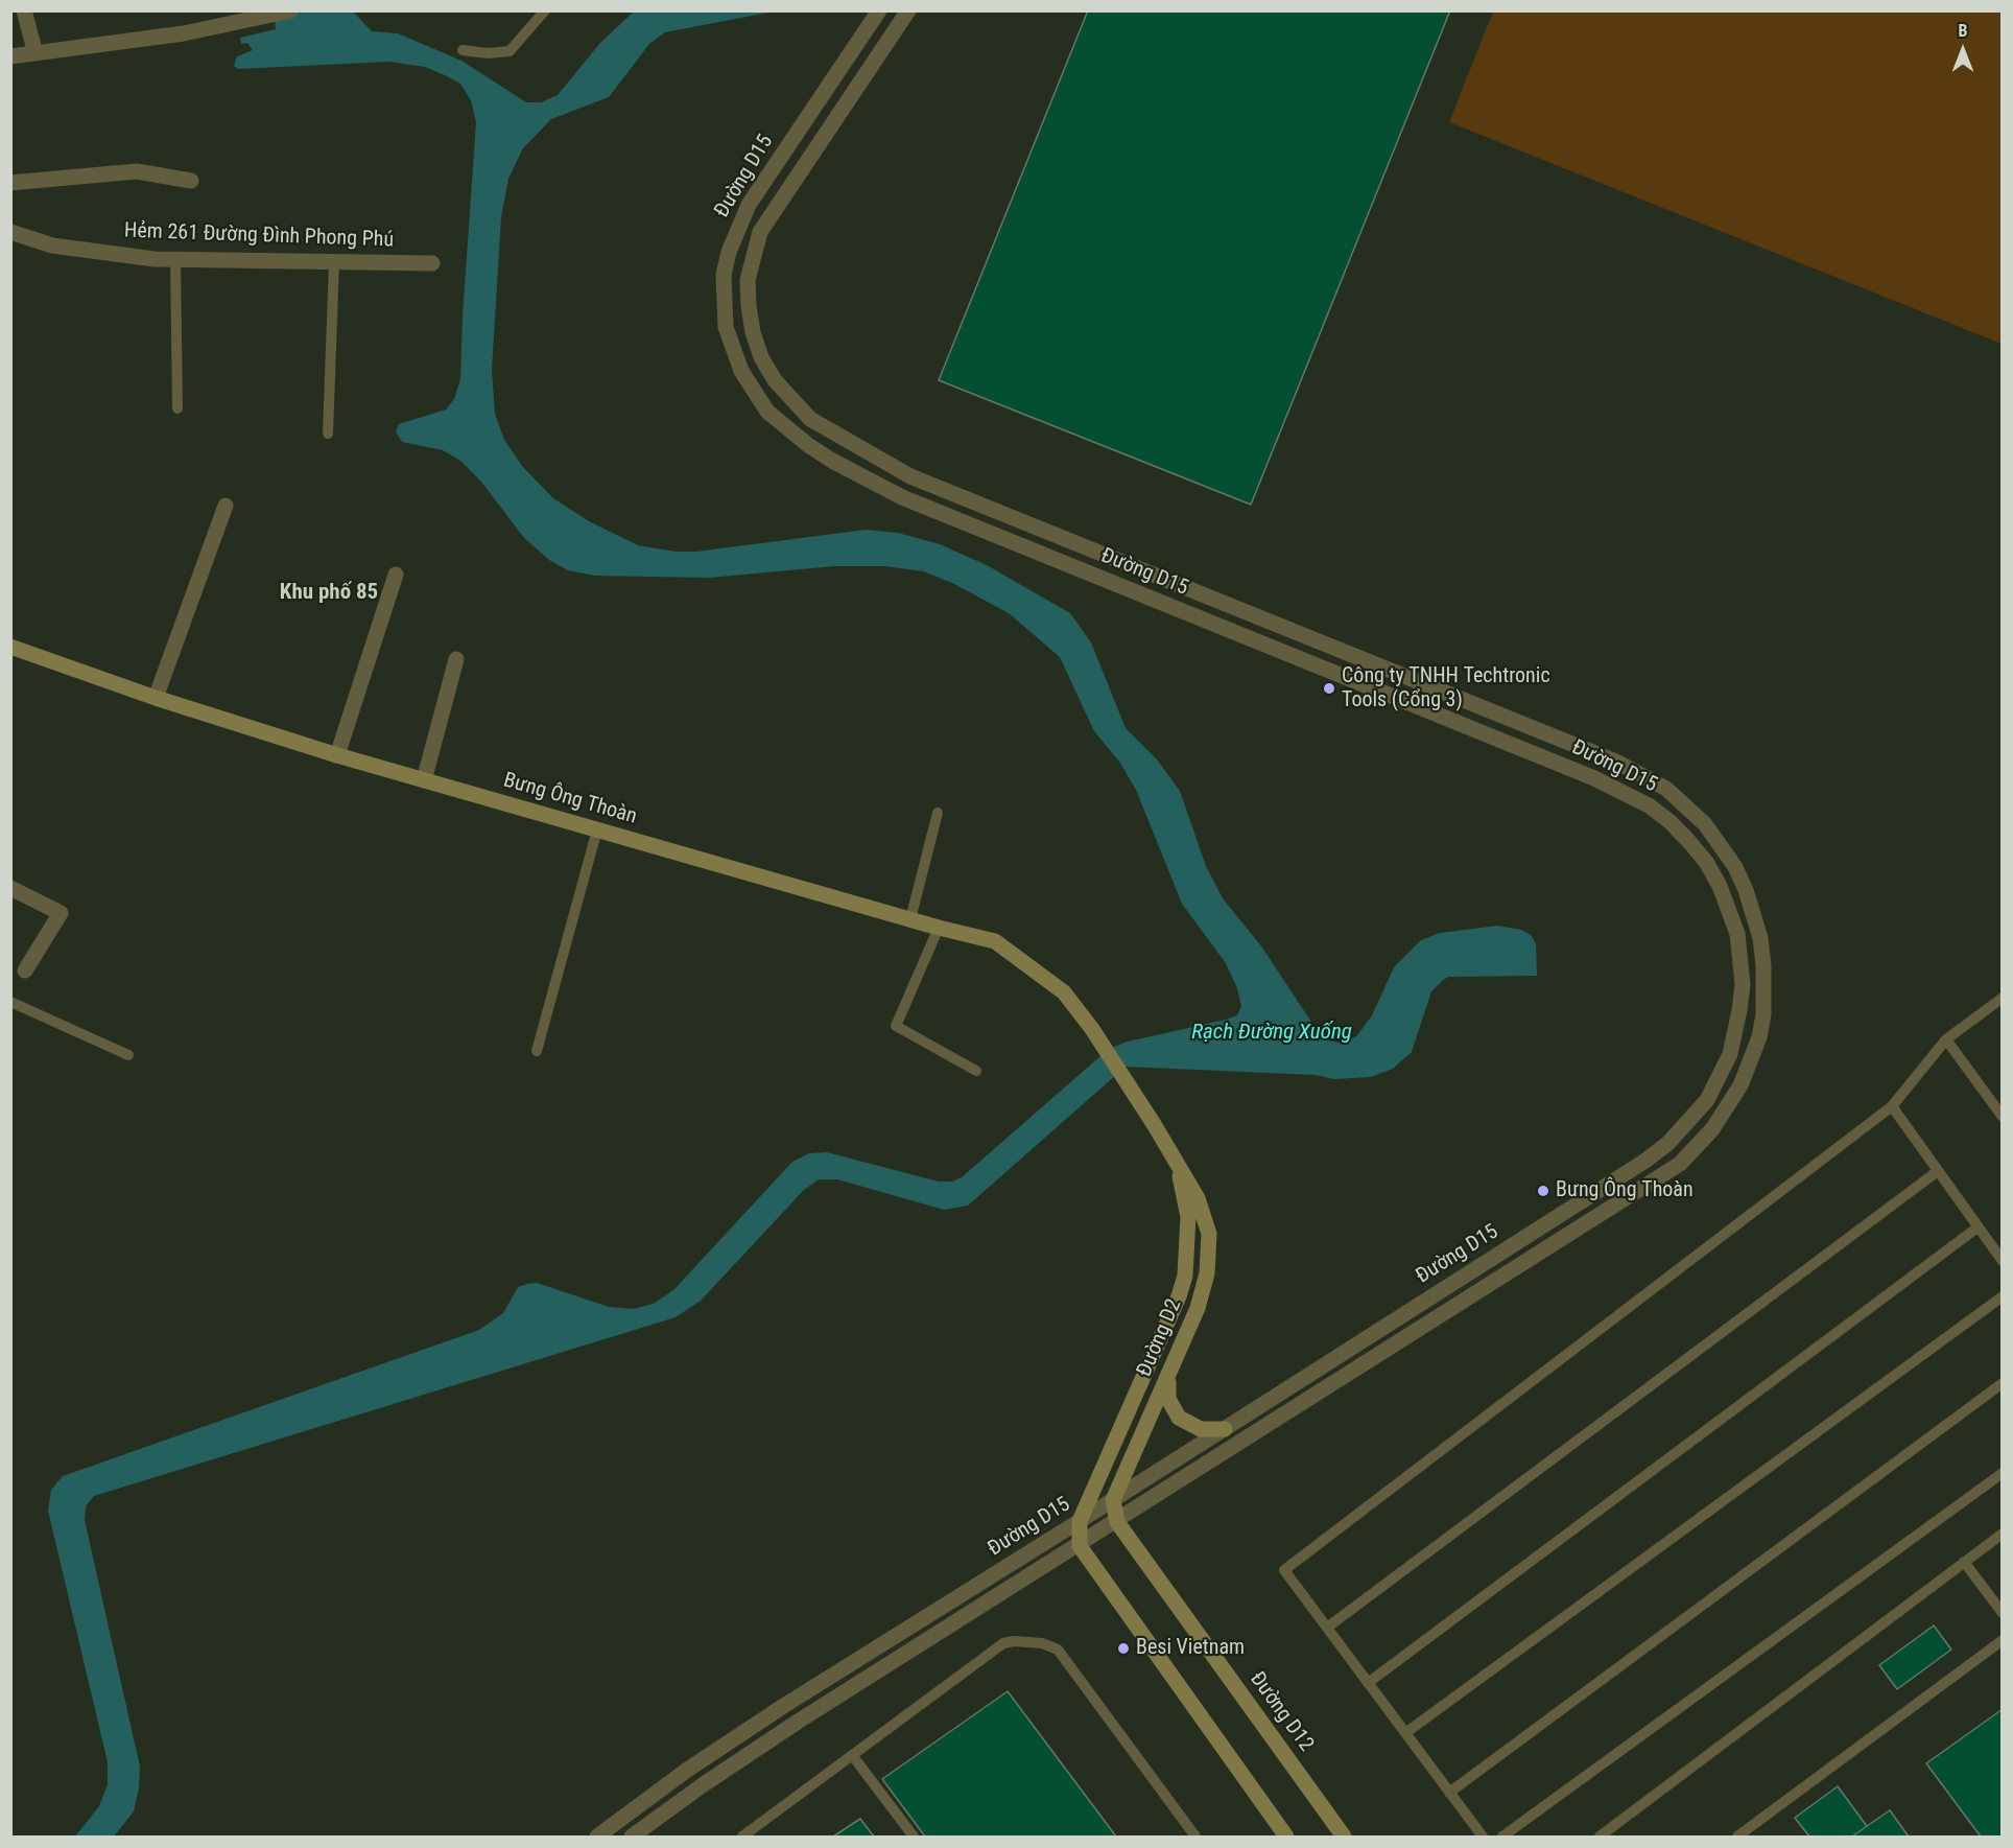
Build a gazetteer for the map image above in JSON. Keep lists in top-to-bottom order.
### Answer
{
  "streets": {
    "street": [
      "Đường D15",
      "Hẻm 261 Đường Đình Phong Phú",
      "Bưng Ông Thoàn",
      "Đường D2",
      "Đường D12"
    ]
  },
  "crossings": [
    ["Đường D15", "Đường D2"],
    ["Đường D15", "Đường D12"],
    ["Bưng Ông Thoàn", "Đường D2"]
  ],
  "districts": ["Khu phố 85"],
  "water": ["Rạch Đường Xuống"],
  "places": ["Công ty TNHH Techtronic Tools (Cổng 3)", "Bưng Ông Thoàn", "Besi Vietnam"],
  "north": "top"
}
